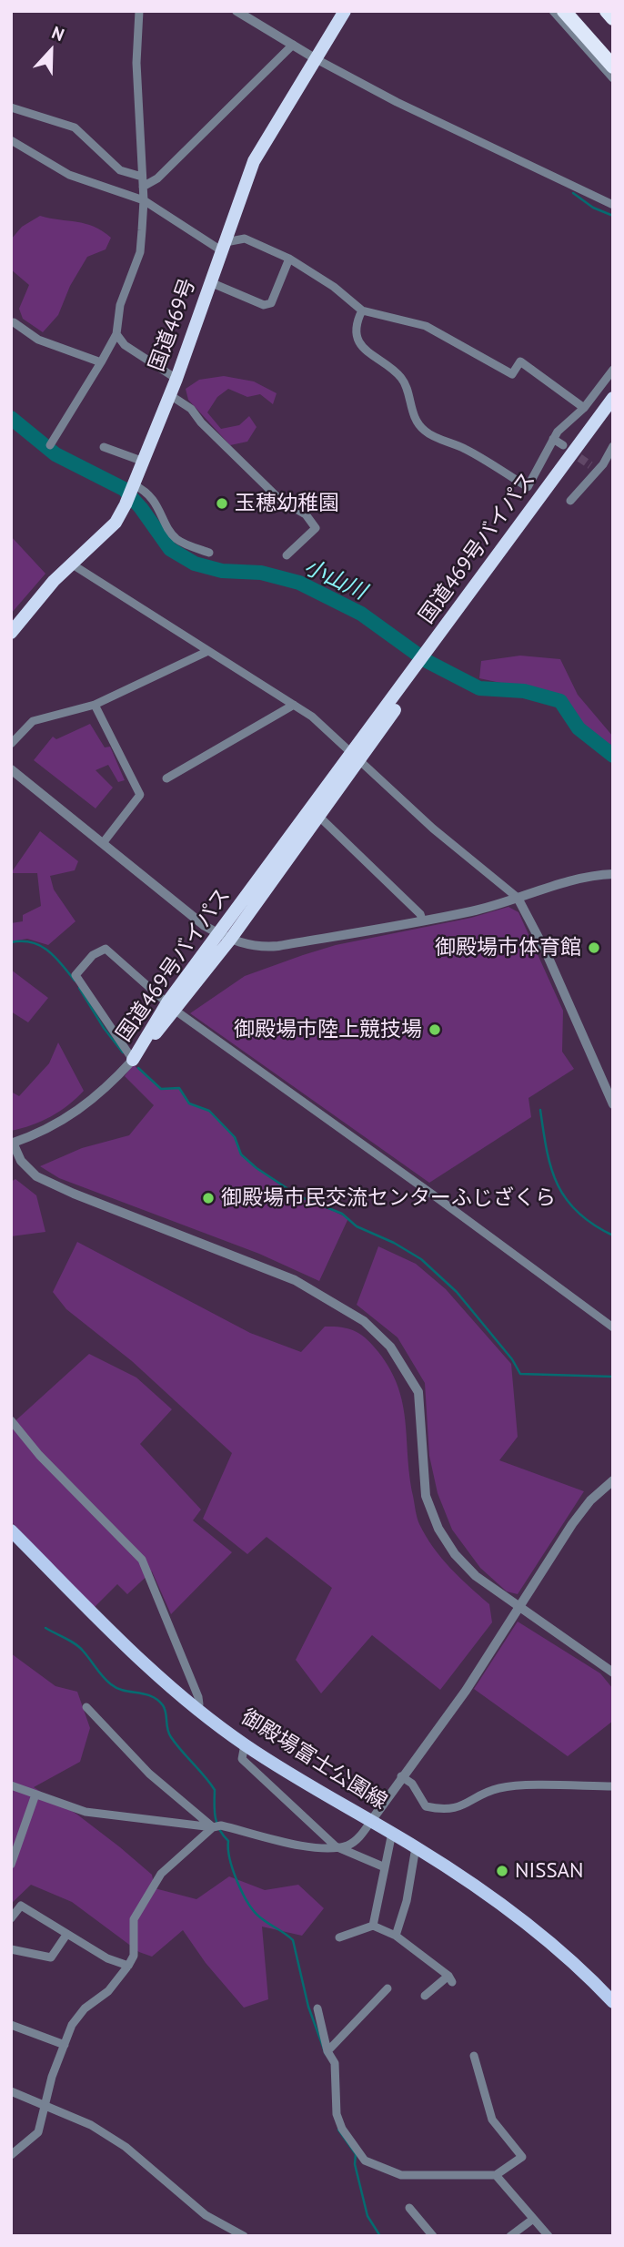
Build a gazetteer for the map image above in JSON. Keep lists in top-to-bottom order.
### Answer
{
  "streets": {
    "highway": ["国道469号", "国道469号バイパス"],
    "main road": ["御殿場富士公園線"]
  },
  "water": ["小山川"],
  "places": [
    "玉穂幼稚園",
    "御殿場市体育館",
    "御殿場市陸上競技場",
    "御殿場市民交流センターふじざくら",
    "NISSAN"
  ],
  "north": "top"
}
